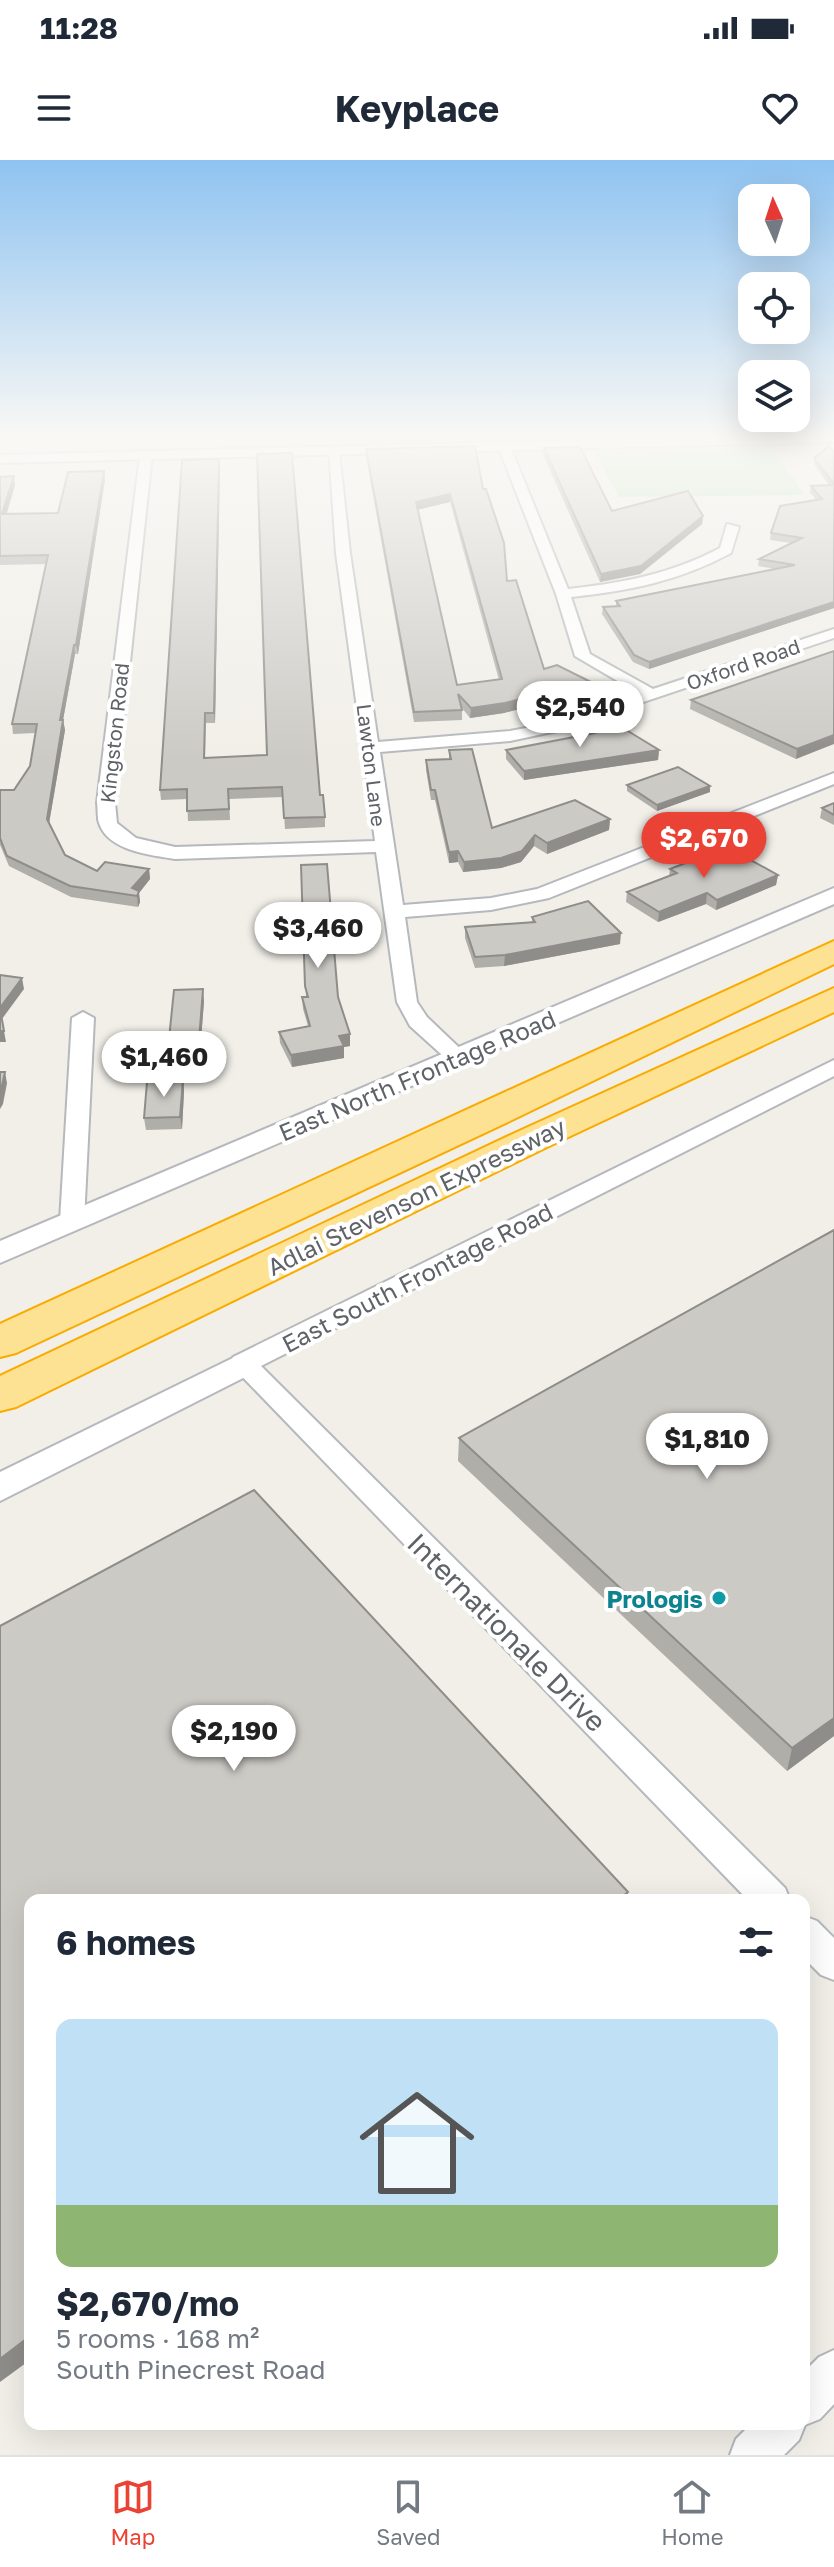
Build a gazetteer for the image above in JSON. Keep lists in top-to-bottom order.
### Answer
{
  "streets": {
    "highway": ["Adlai Stevenson Expressway"],
    "street": [
      "Oxford Road",
      "Kingston Road",
      "Lawton Lane",
      "East North Frontage Road",
      "East South Frontage Road",
      "Internationale Drive"
    ]
  },
  "crossings": [
    ["Oxford Road", "Lawton Lane"],
    ["Kingston Road", "Lawton Lane"],
    ["Lawton Lane", "East North Frontage Road"],
    ["East South Frontage Road", "Internationale Drive"]
  ],
  "places": ["Prologis"],
  "north": "top",
  "page": {
    "status": "11:28",
    "header": "Keyplace",
    "price": [
      "$2,540",
      "$2,670",
      "$3,460",
      "$1,460",
      "$1,810",
      "$2,190"
    ],
    "heading": "6 homes",
    "list": [
      {
        "name": "$2,670/mo",
        "note": "5 rooms · 168 m² · South Pinecrest Road"
      }
    ],
    "tabs": ["Map", "Saved", "Home"]
  }
}
